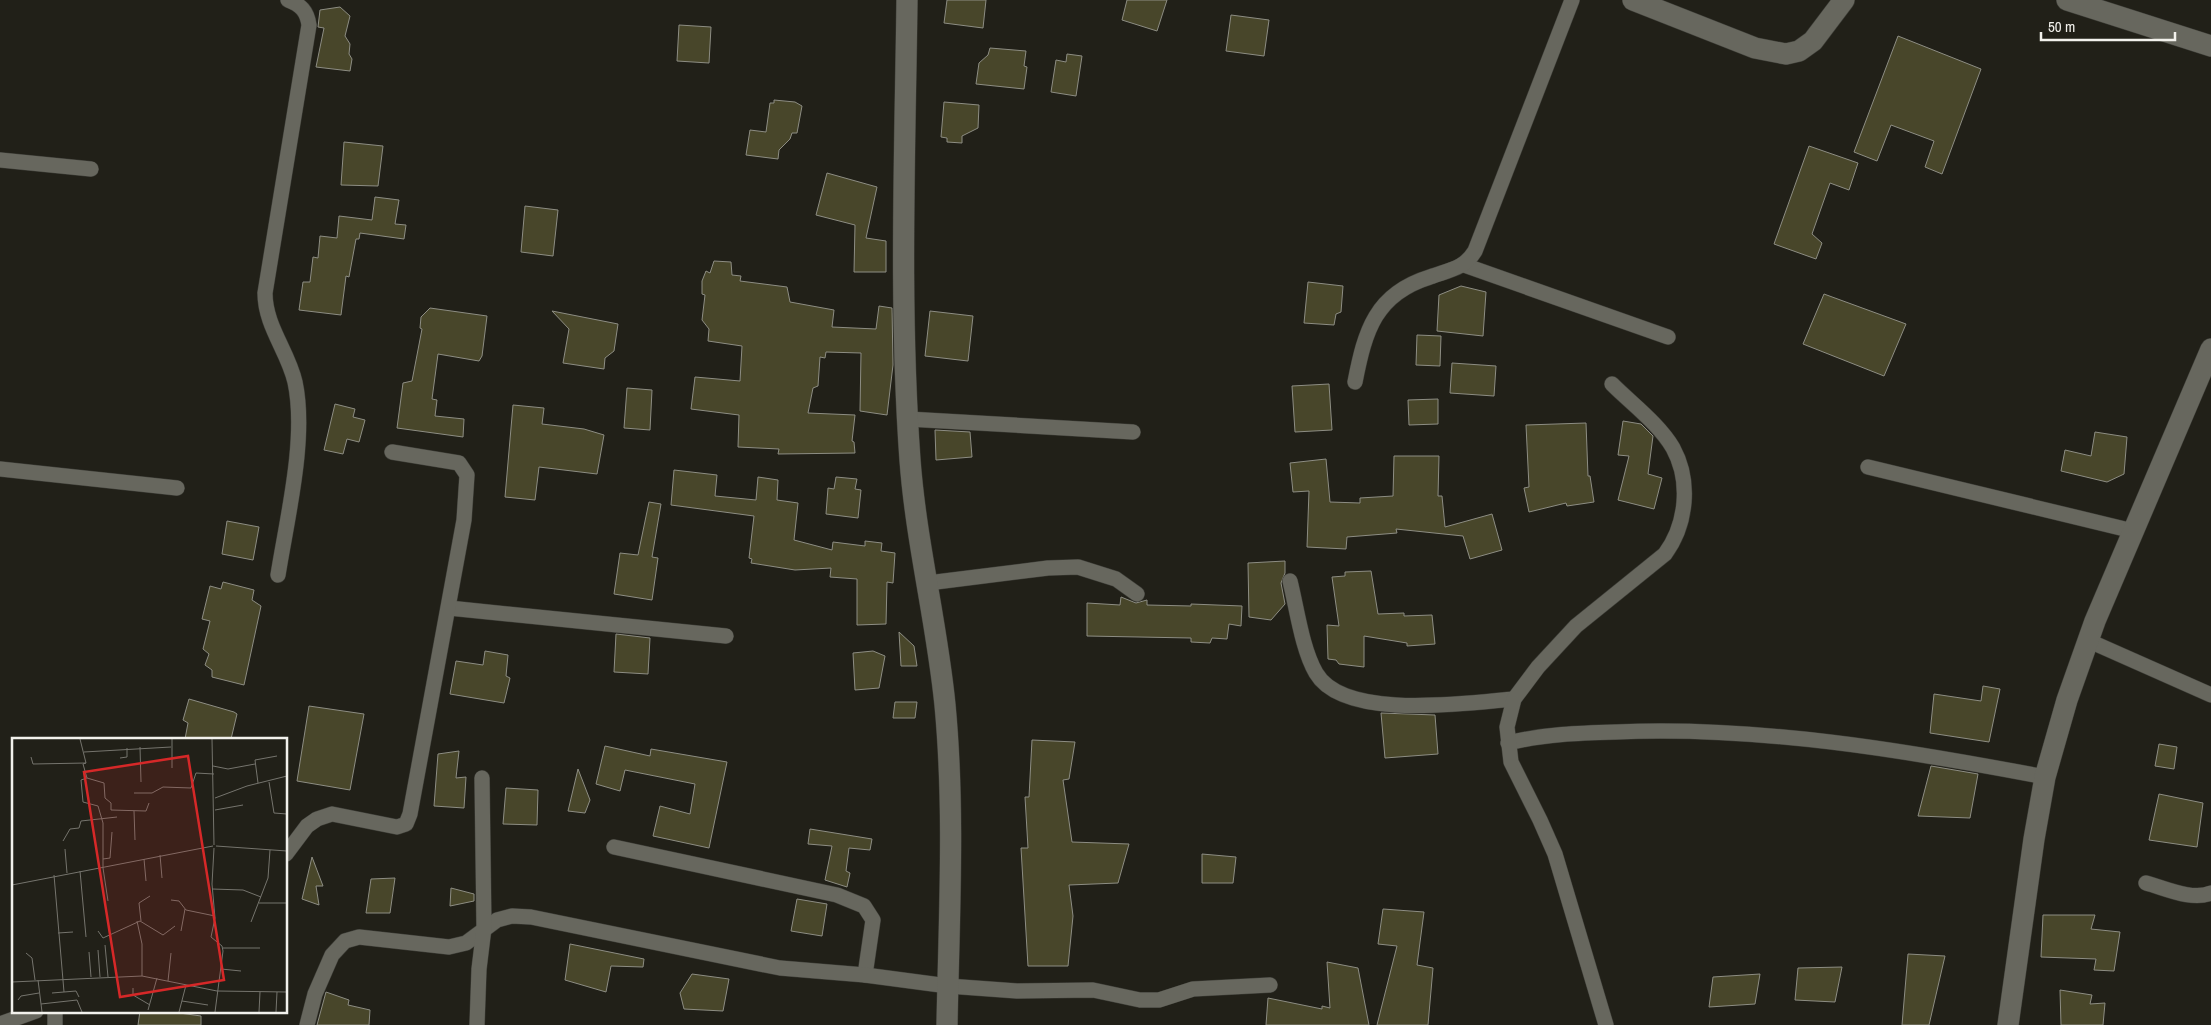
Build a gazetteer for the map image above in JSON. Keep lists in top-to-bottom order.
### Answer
{
  "scale_bar": "50 m"
}
